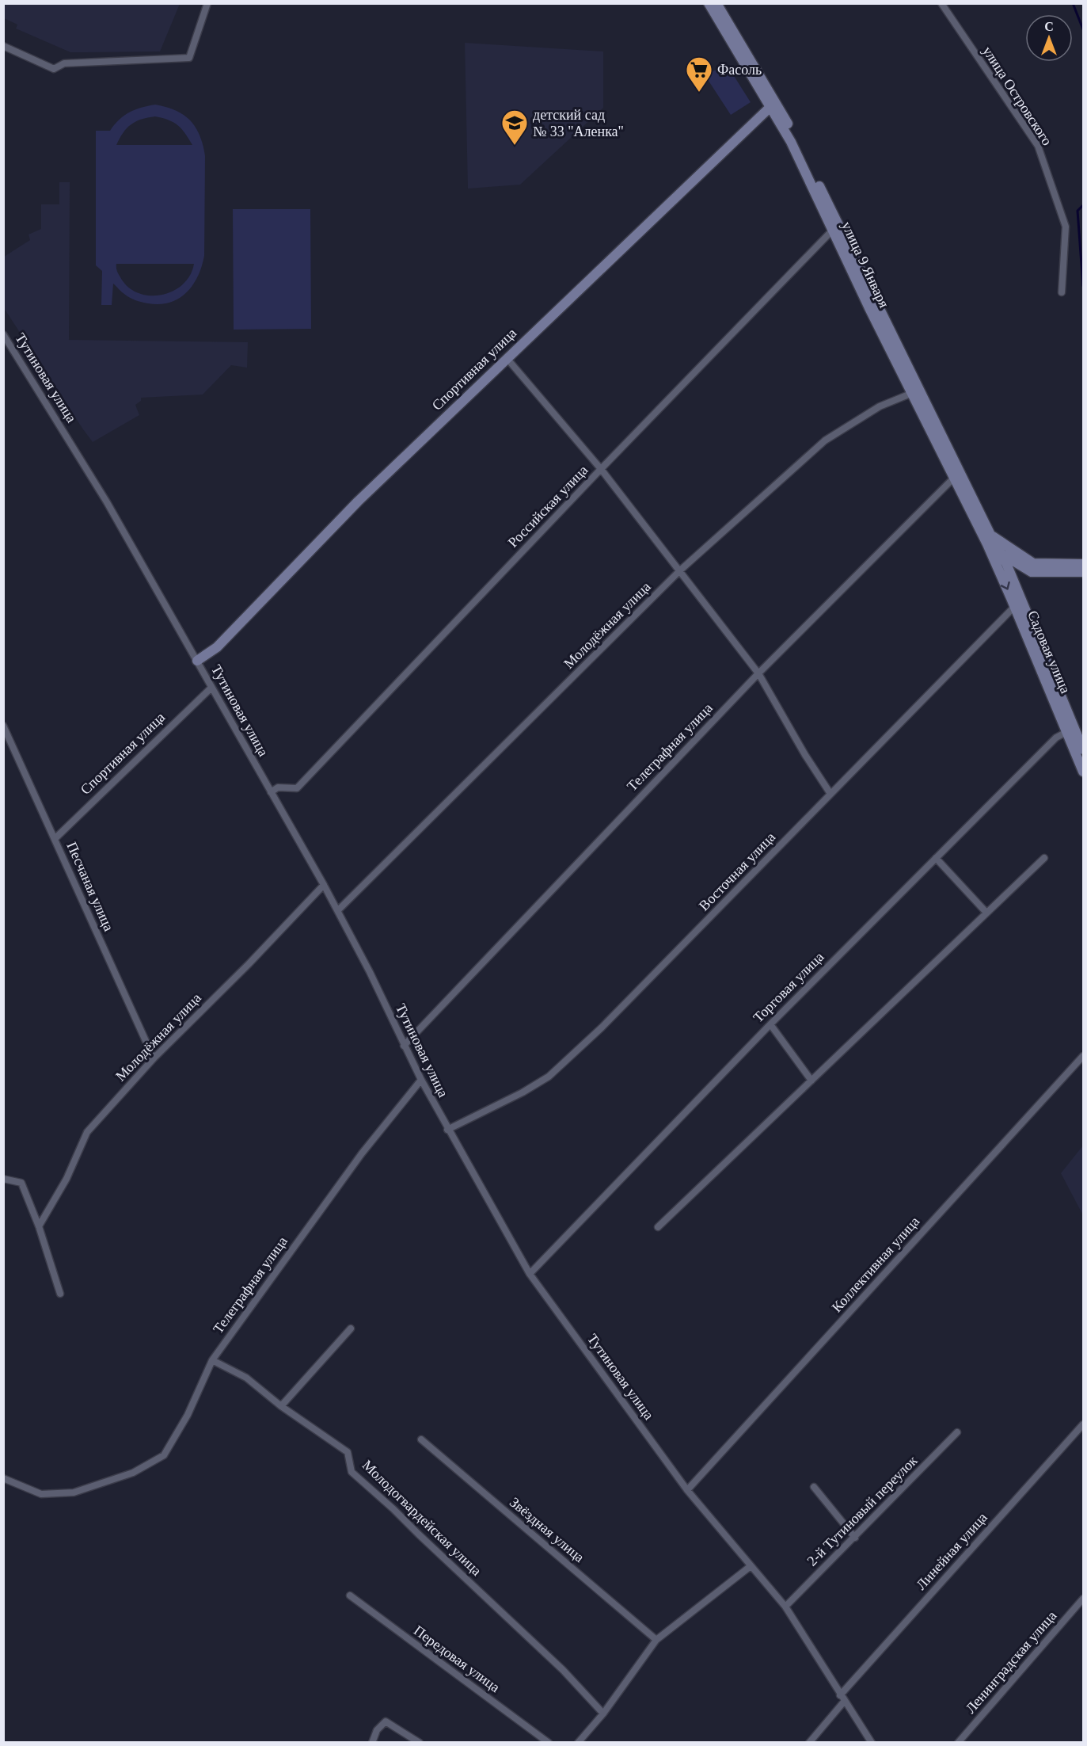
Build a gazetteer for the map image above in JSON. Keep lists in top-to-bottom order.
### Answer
{
  "streets": {
    "street": [
      "улица Островского",
      "улица 9 Января",
      "Спортивная улица",
      "Тутиновая улица",
      "Российская улица",
      "Молодёжная улица",
      "Садовая улица",
      "Телеграфная улица",
      "Восточная улица",
      "Песчаная улица",
      "Торговая улица",
      "Коллективная улица",
      "2-й Тутиновый переулок",
      "Молодогвардейская улица",
      "Звёздная улица",
      "Линейная улица",
      "Передовая улица",
      "Ленинградская улица"
    ]
  },
  "crossings": [
    ["улица 9 Января", "Спортивная улица"],
    ["улица 9 Января", "Российская улица"],
    ["улица 9 Января", "Молодёжная улица"],
    ["улица 9 Января", "Садовая улица"],
    ["улица 9 Января", "Телеграфная улица"],
    ["Спортивная улица", "Тутиновая улица"],
    ["Спортивная улица", "Песчаная улица"],
    ["Тутиновая улица", "Российская улица"],
    ["Тутиновая улица", "Молодёжная улица"],
    ["Тутиновая улица", "Телеграфная улица"],
    ["Тутиновая улица", "Восточная улица"],
    ["Тутиновая улица", "Торговая улица"],
    ["Тутиновая улица", "Коллективная улица"],
    ["Тутиновая улица", "2-й Тутиновый переулок"],
    ["Тутиновая улица", "Линейная улица"],
    ["Молодёжная улица", "Песчаная улица"],
    ["Садовая улица", "Восточная улица"],
    ["Садовая улица", "Торговая улица"],
    ["Телеграфная улица", "Молодогвардейская улица"]
  ],
  "places": {
    "supermarket": ["Фасоль"],
    "school or university": ["детский сад № 33 \"Аленка\""]
  },
  "north": "top"
}
